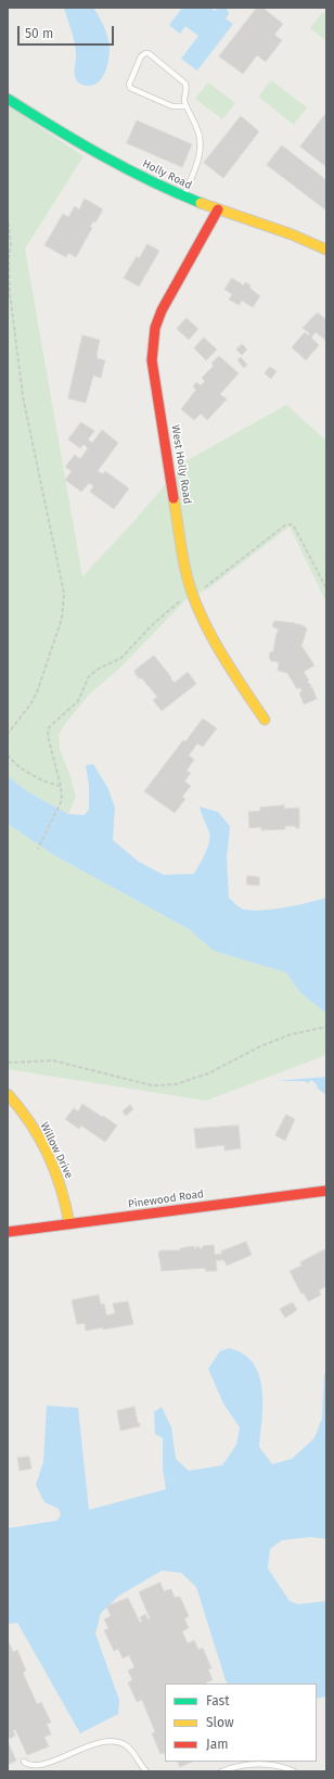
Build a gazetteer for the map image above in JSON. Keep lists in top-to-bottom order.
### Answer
{
  "streets": {
    "street": [
      "Holly Road",
      "West Holly Road",
      "Willow Drive",
      "Pinewood Road"
    ]
  },
  "crossings": [
    ["Holly Road", "West Holly Road"],
    ["Willow Drive", "Pinewood Road"]
  ],
  "legend": ["Fast", "Slow", "Jam"],
  "scale_bar": "50 m"
}
